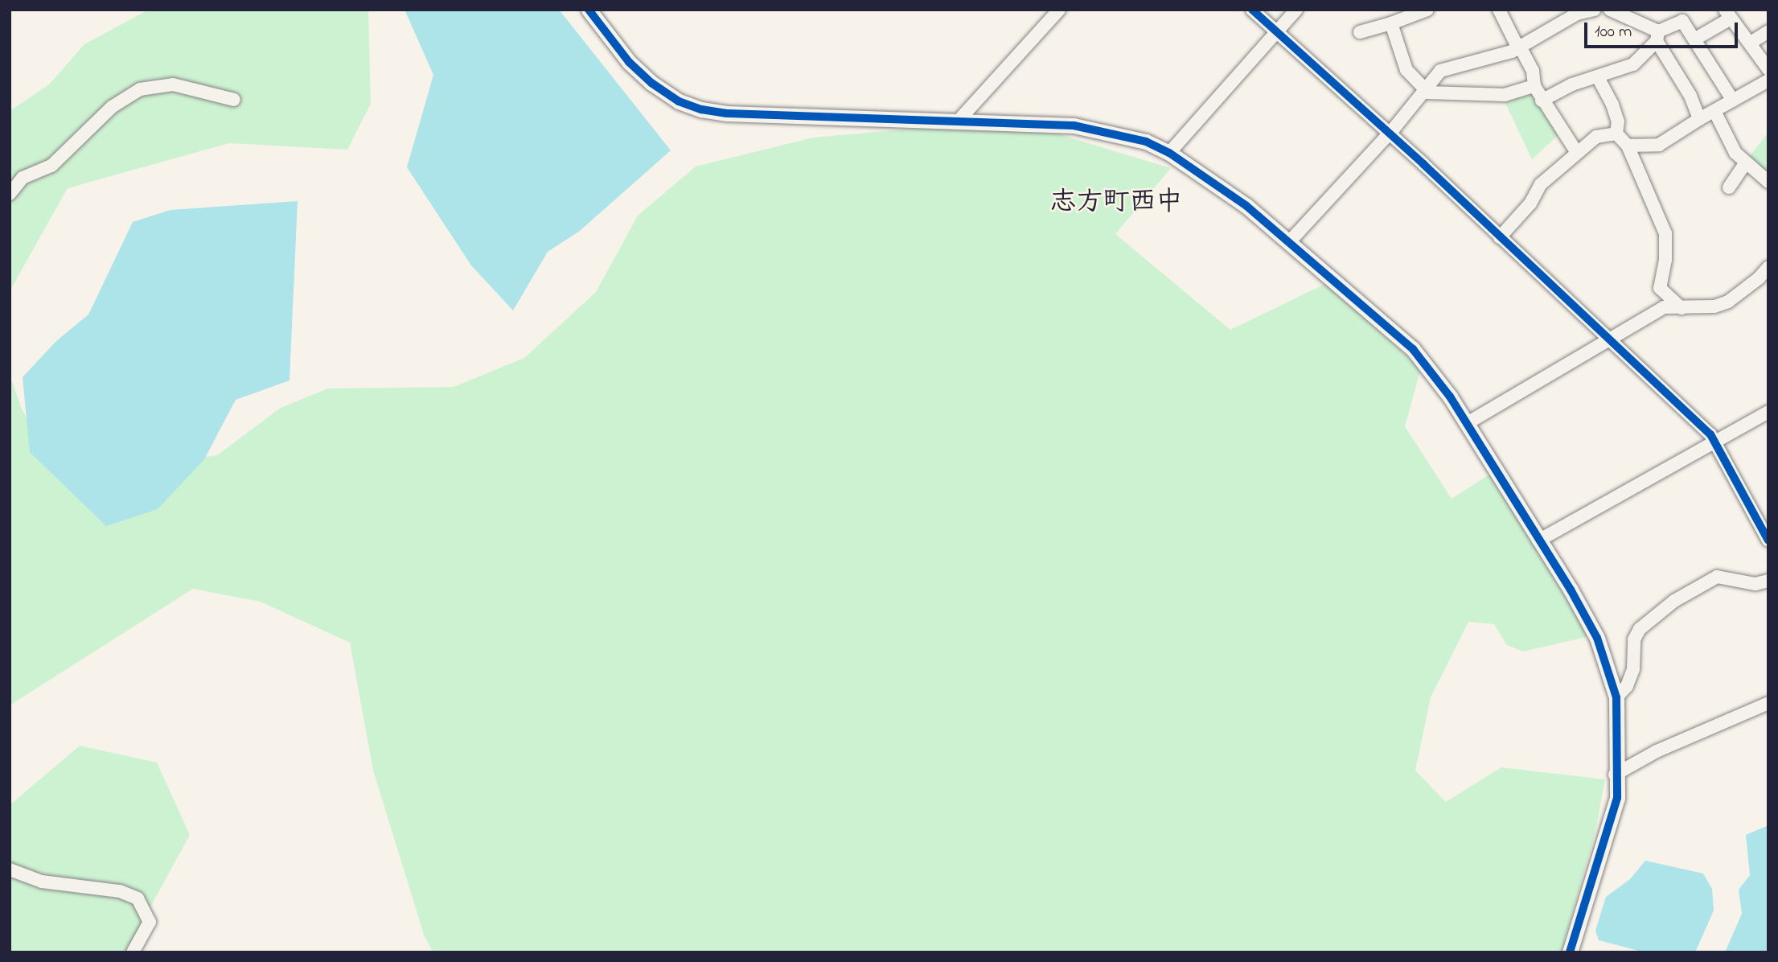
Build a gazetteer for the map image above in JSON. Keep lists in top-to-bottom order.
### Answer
{
  "districts": ["志方町西中"],
  "scale_bar": "100 m"
}
